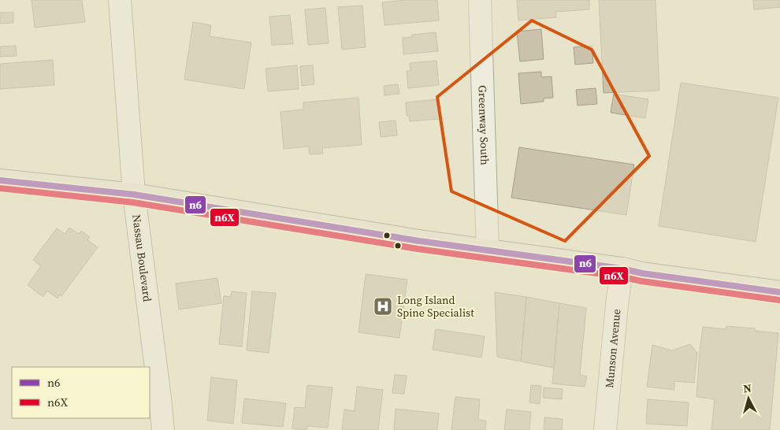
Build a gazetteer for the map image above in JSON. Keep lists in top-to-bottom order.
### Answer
{
  "streets": {
    "main road": ["Greenway South", "Nassau Boulevard", "Munson Avenue"]
  },
  "places": {
    "hospital": ["Long Island Spine Specialist"]
  },
  "lines": ["transit line n6", "transit line n6X"],
  "legend": ["n6", "n6X"],
  "north": "top"
}
